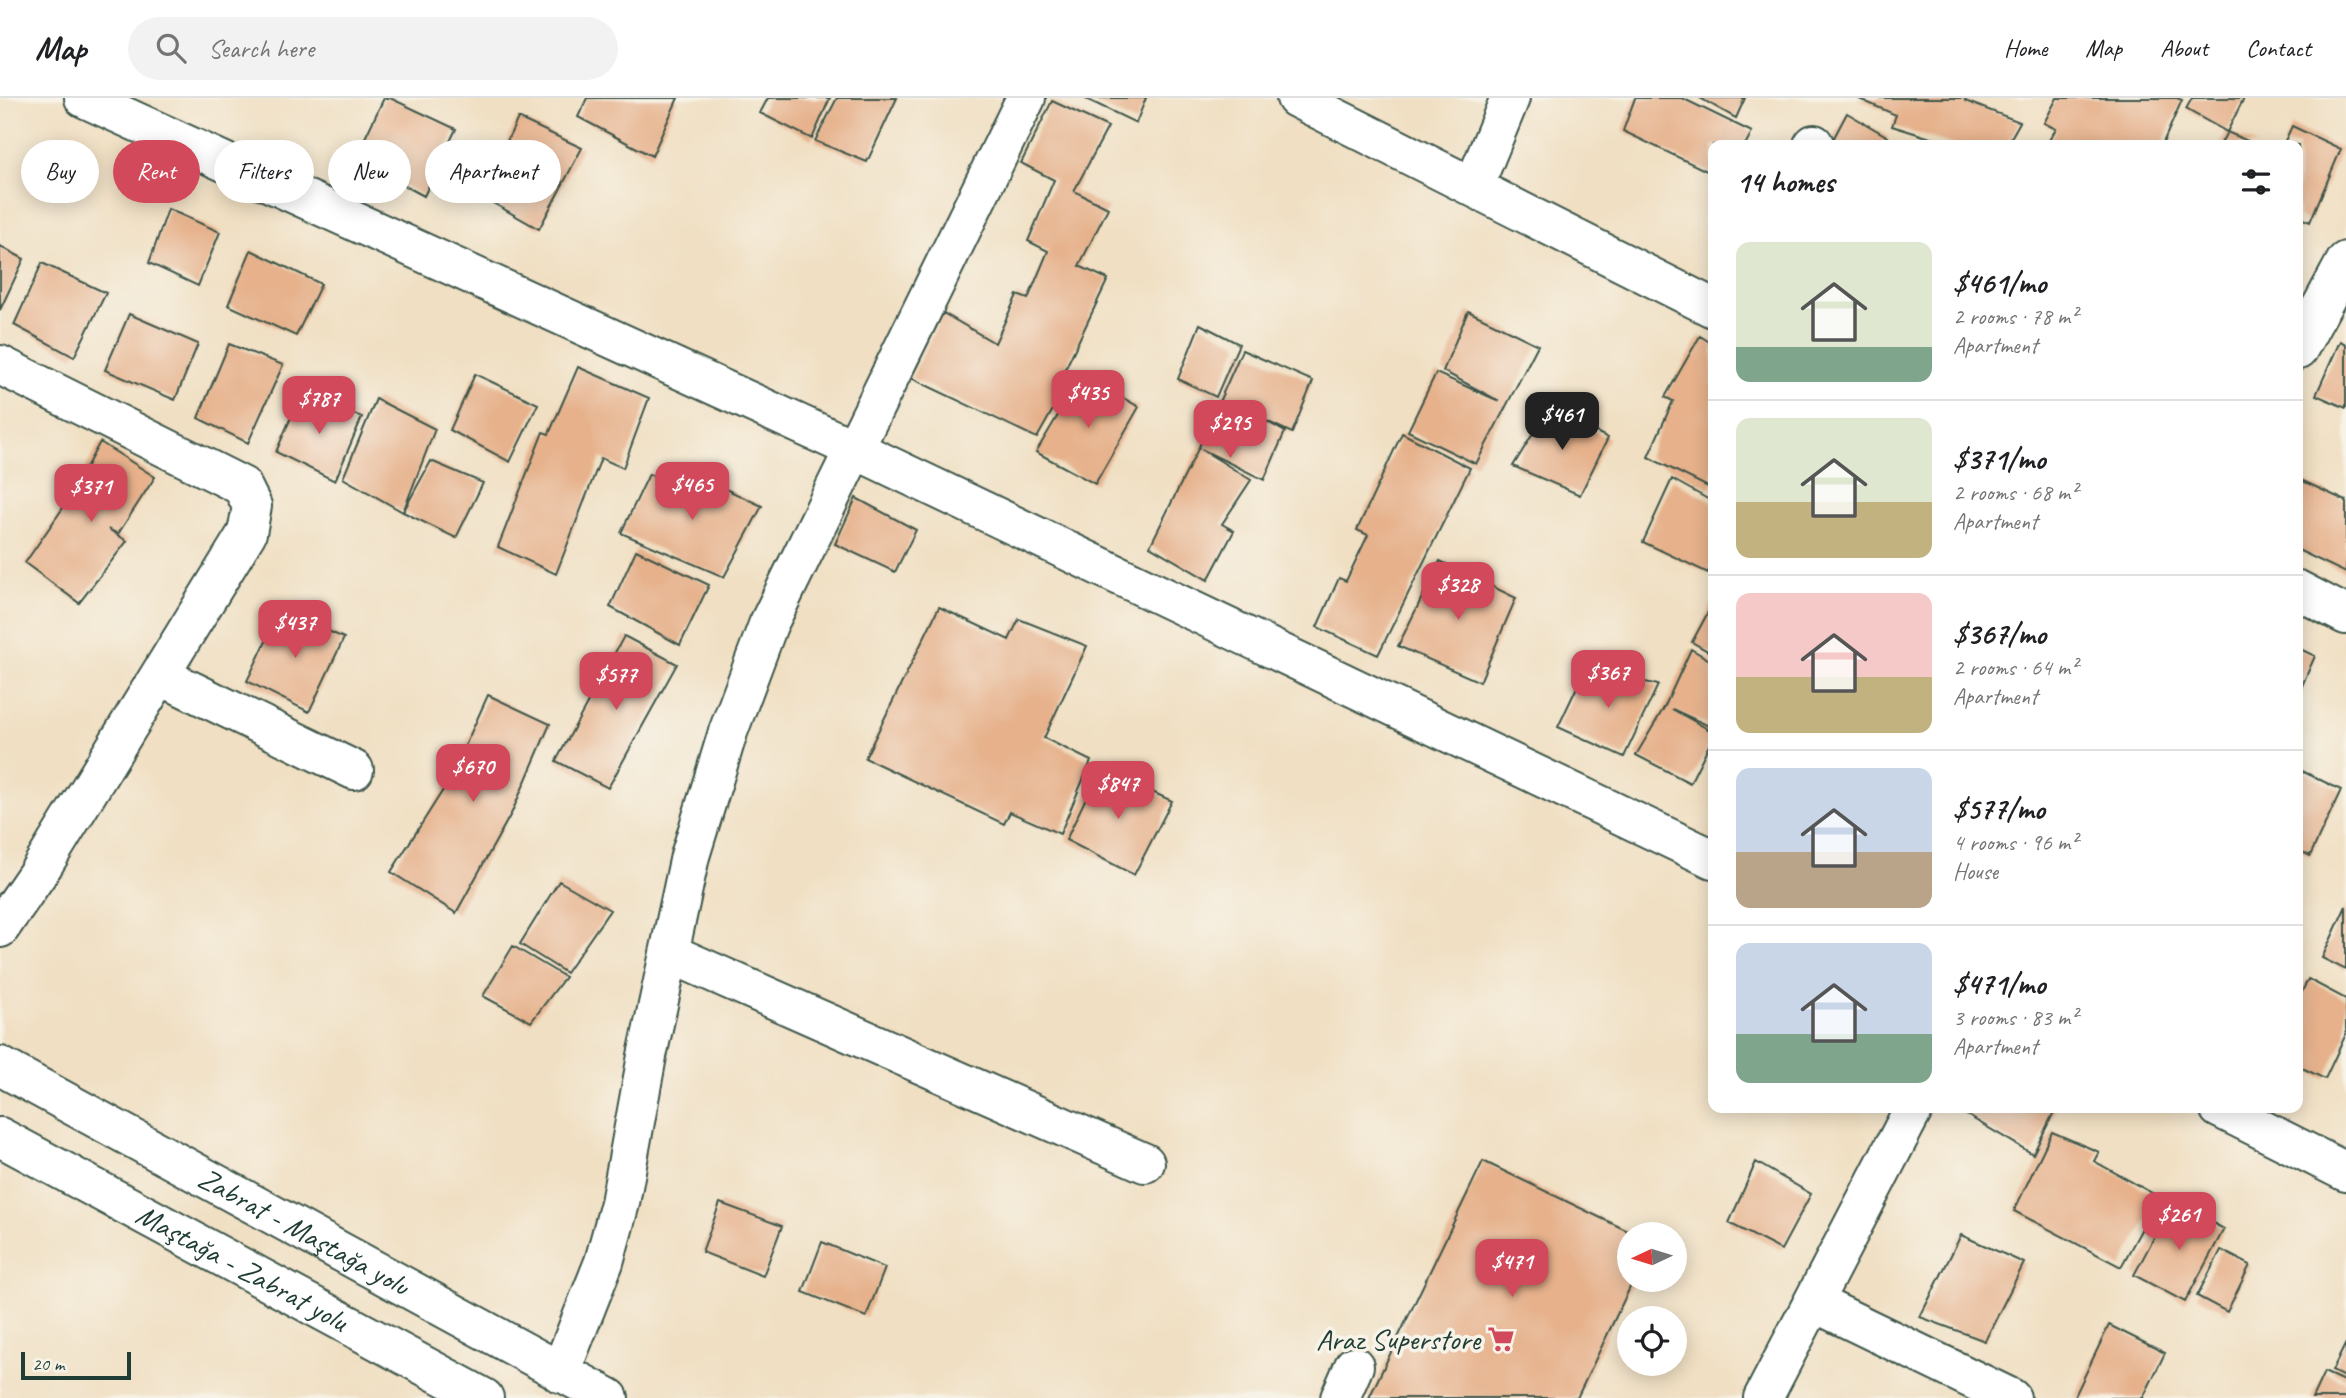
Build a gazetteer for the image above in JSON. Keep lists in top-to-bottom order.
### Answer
{
  "streets": {
    "street": ["Zabrat - Maştağa yolu", "Maştağa - Zabrat yolu"]
  },
  "places": {
    "supermarket": ["Araz Superstore"]
  },
  "scale_bar": "20 m",
  "north": "left",
  "page": {
    "header": "Map",
    "search": "Search here",
    "nav": [
      "Home",
      "Map",
      "About",
      "Contact"
    ],
    "chip": [
      "Buy",
      "Rent",
      "Filters",
      "New",
      "Apartment"
    ],
    "heading": "14 homes",
    "list": [
      {
        "name": "$461/mo",
        "note": "2 rooms · 78 m² · Apartment"
      },
      {
        "name": "$371/mo",
        "note": "2 rooms · 68 m² · Apartment"
      },
      {
        "name": "$367/mo",
        "note": "2 rooms · 64 m² · Apartment"
      },
      {
        "name": "$577/mo",
        "note": "4 rooms · 96 m² · House"
      },
      {
        "name": "$471/mo",
        "note": "3 rooms · 83 m² · Apartment"
      }
    ],
    "price": [
      "$435",
      "$787",
      "$461",
      "$295",
      "$465",
      "$371",
      "$328",
      "$437",
      "$367",
      "$577",
      "$670",
      "$847",
      "$261",
      "$471"
    ],
    "scale": "20 m"
  }
}
